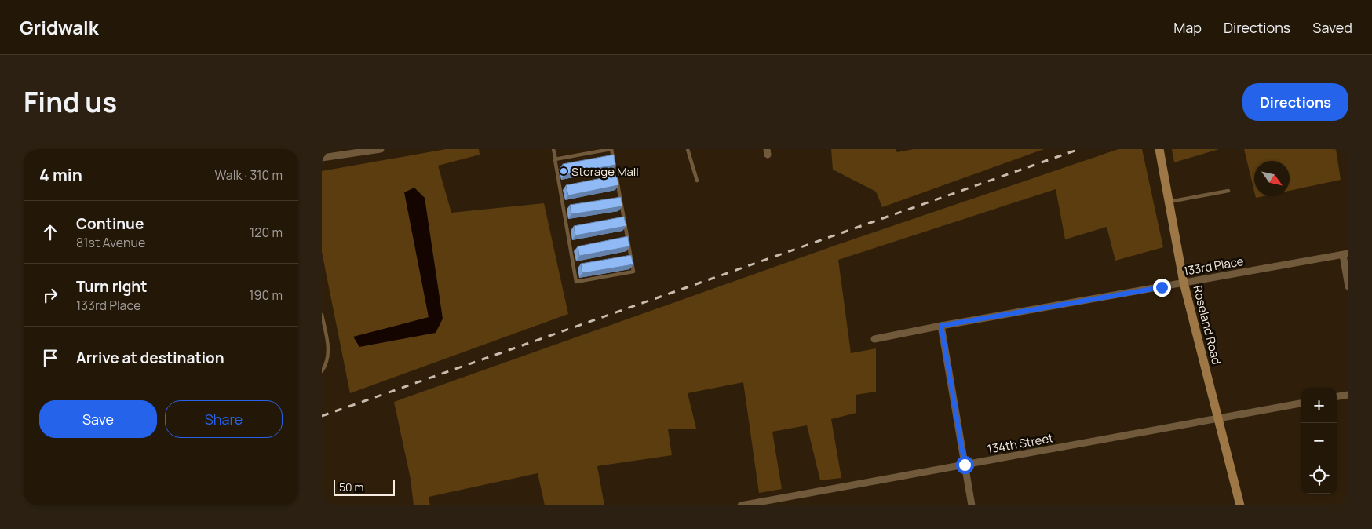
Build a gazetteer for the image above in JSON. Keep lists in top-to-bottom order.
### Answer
{
  "streets": {
    "main road": ["Roseland Road"],
    "street": ["133rd Place", "134th Street"]
  },
  "crossings": [
    ["133rd Place", "Roseland Road"],
    ["Roseland Road", "134th Street"]
  ],
  "places": ["Storage Mall"],
  "scale_bar": "50 m",
  "north": "bottom right",
  "page": {
    "header": "Gridwalk",
    "nav": ["Map", "Directions", "Saved"],
    "title": "Find us",
    "buttons": [
      "Directions",
      ["Save", "Share"]
    ],
    "heading": ["4 min", "Walk · 310 m"],
    "list": [
      ["Continue", "81st Avenue", "120 m"],
      ["Turn right", "133rd Place", "190 m"],
      "Arrive at destination"
    ],
    "map_buttons": ["+", "−"],
    "scale": "50 m"
  }
}
